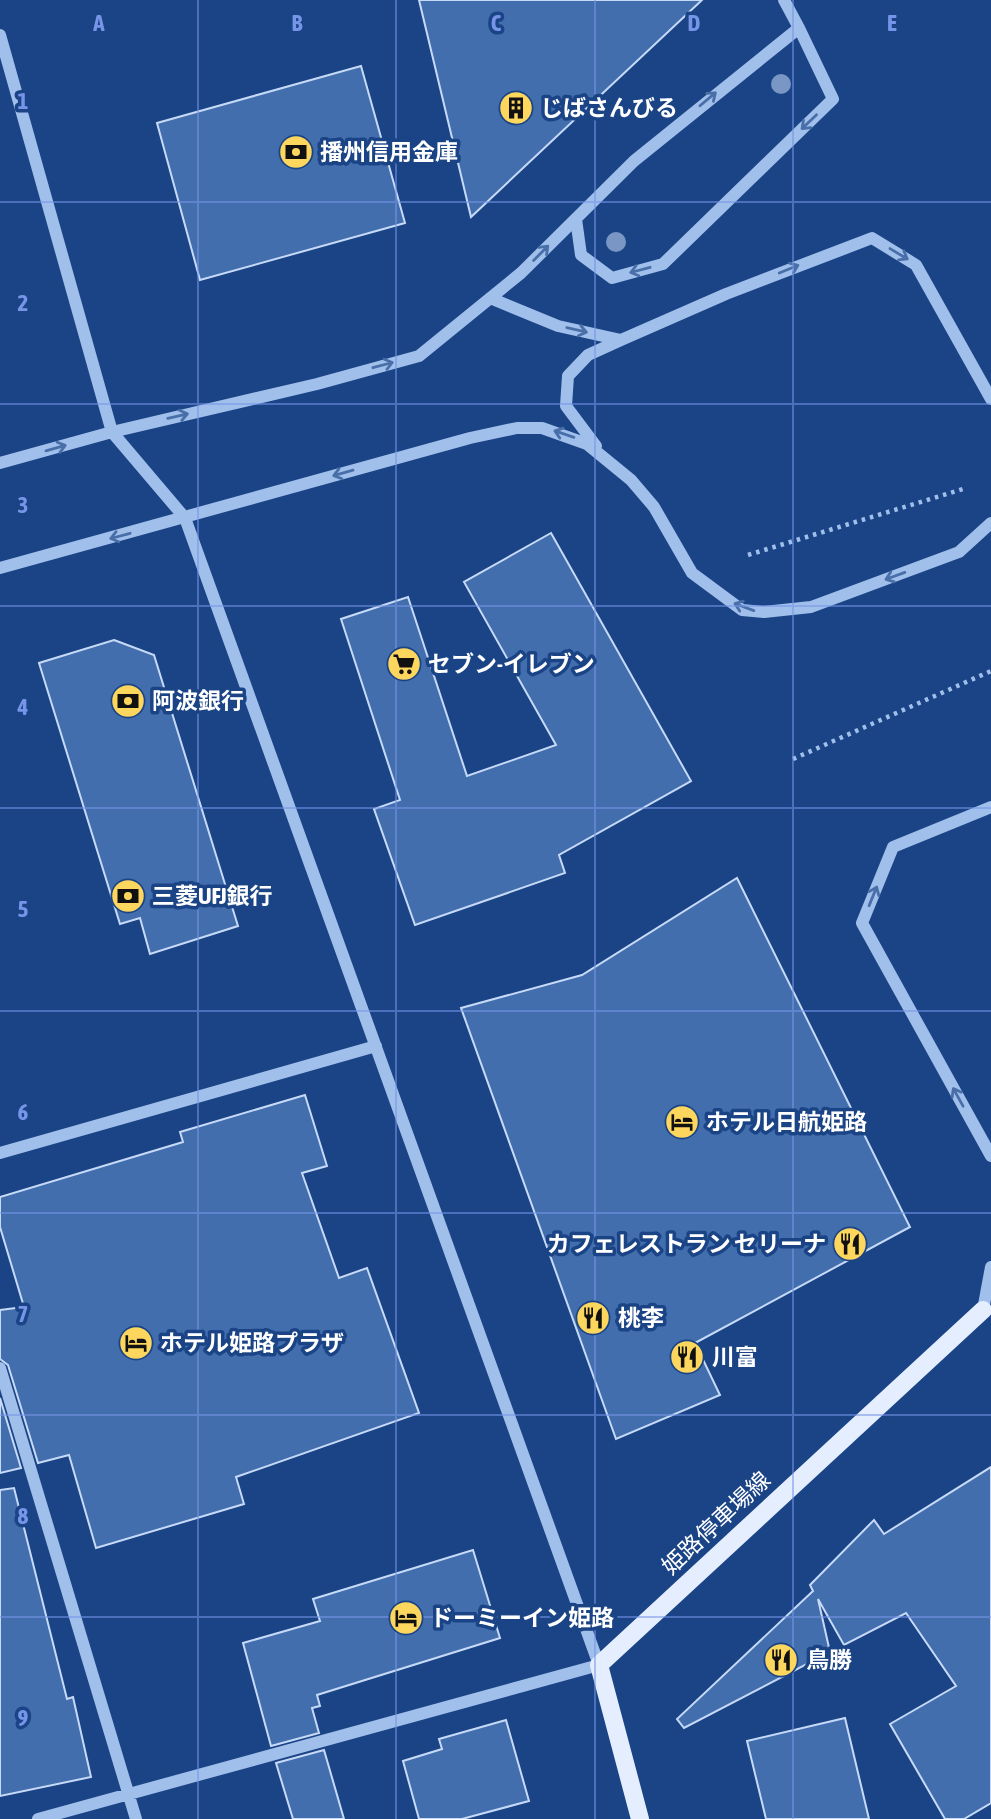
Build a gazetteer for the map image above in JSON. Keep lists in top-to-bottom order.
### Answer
{
  "streets": {
    "main road": ["姫路停車場線"]
  },
  "places": {
    "building": ["じばさんびる"],
    "bank": ["播州信用金庫", "阿波銀行", "三菱UFJ銀行"],
    "supermarket": ["セブン-イレブン"],
    "hotel": ["ホテル日航姫路", "ホテル姫路プラザ", "ドーミーイン姫路"],
    "restaurant": [
      "カフェレストラン セリーナ",
      "桃李",
      "川富",
      "鳥勝"
    ]
  },
  "grid": {
    "columns": [
      "A",
      "B",
      "C",
      "D",
      "E"
    ],
    "rows": [
      "1",
      "2",
      "3",
      "4",
      "5",
      "6",
      "7",
      "8",
      "9"
    ]
  }
}
